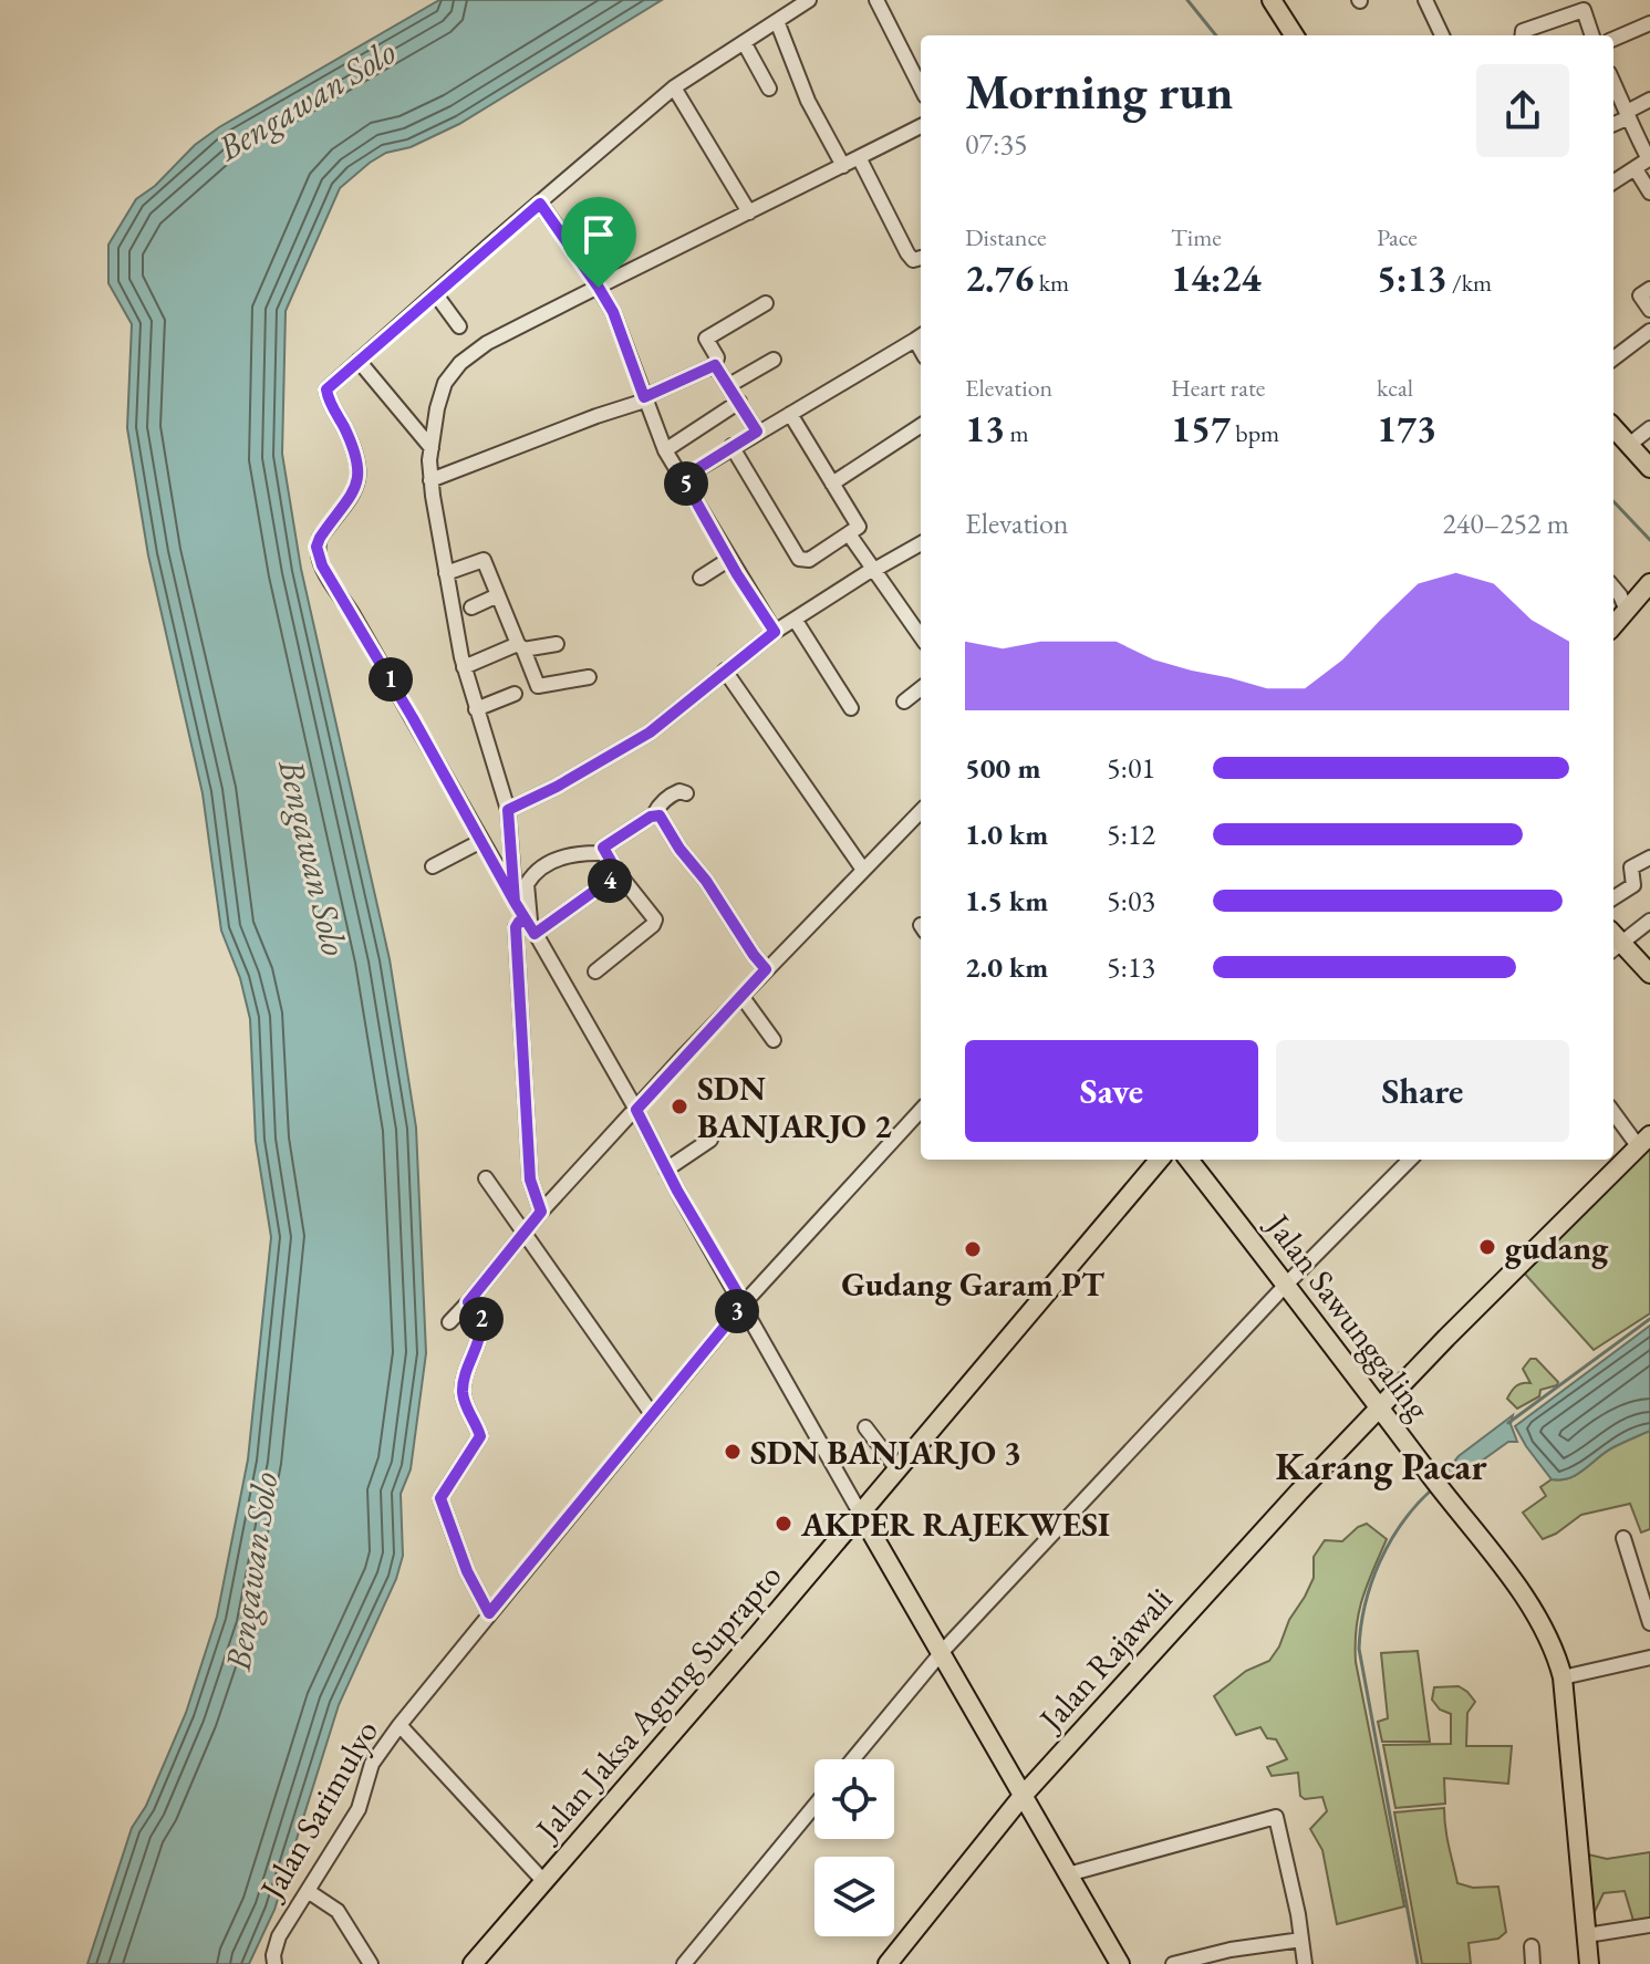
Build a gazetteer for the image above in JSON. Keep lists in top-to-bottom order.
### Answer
{
  "streets": {
    "main road": ["Jalan Sawunggaling", "Jalan Rajawali", "Jalan Jaksa Agung Suprapto"],
    "street": ["Jalan Sarimulyo"]
  },
  "crossings": [
    ["Jalan Sawunggaling", "Jalan Rajawali"]
  ],
  "districts": ["Karang Pacar"],
  "water": ["Bengawan Solo"],
  "places": [
    "SDN BANJARJO 2",
    "gudang",
    "Gudang Garam PT",
    "SDN BANJARJO 3",
    "AKPER RAJEKWESI"
  ],
  "page": {
    "heading": ["Morning run", "07:35"],
    "stats": [
      ["Distance", "2.76 km"],
      ["Time", "14:24"],
      ["Pace", "5:13 /km"],
      ["Elevation", "13 m"],
      ["Heart rate", "157 bpm"],
      ["kcal", "173"]
    ],
    "pins": [
      "5",
      "1",
      "4",
      "3",
      "2"
    ],
    "chart": ["Elevation", "240–252 m"],
    "list": [
      {
        "name": "500 m",
        "note": "5:01"
      },
      {
        "name": "1.0 km",
        "note": "5:12"
      },
      {
        "name": "1.5 km",
        "note": "5:03"
      },
      {
        "name": "2.0 km",
        "note": "5:13"
      }
    ],
    "buttons": ["Save", "Share"]
  }
}
